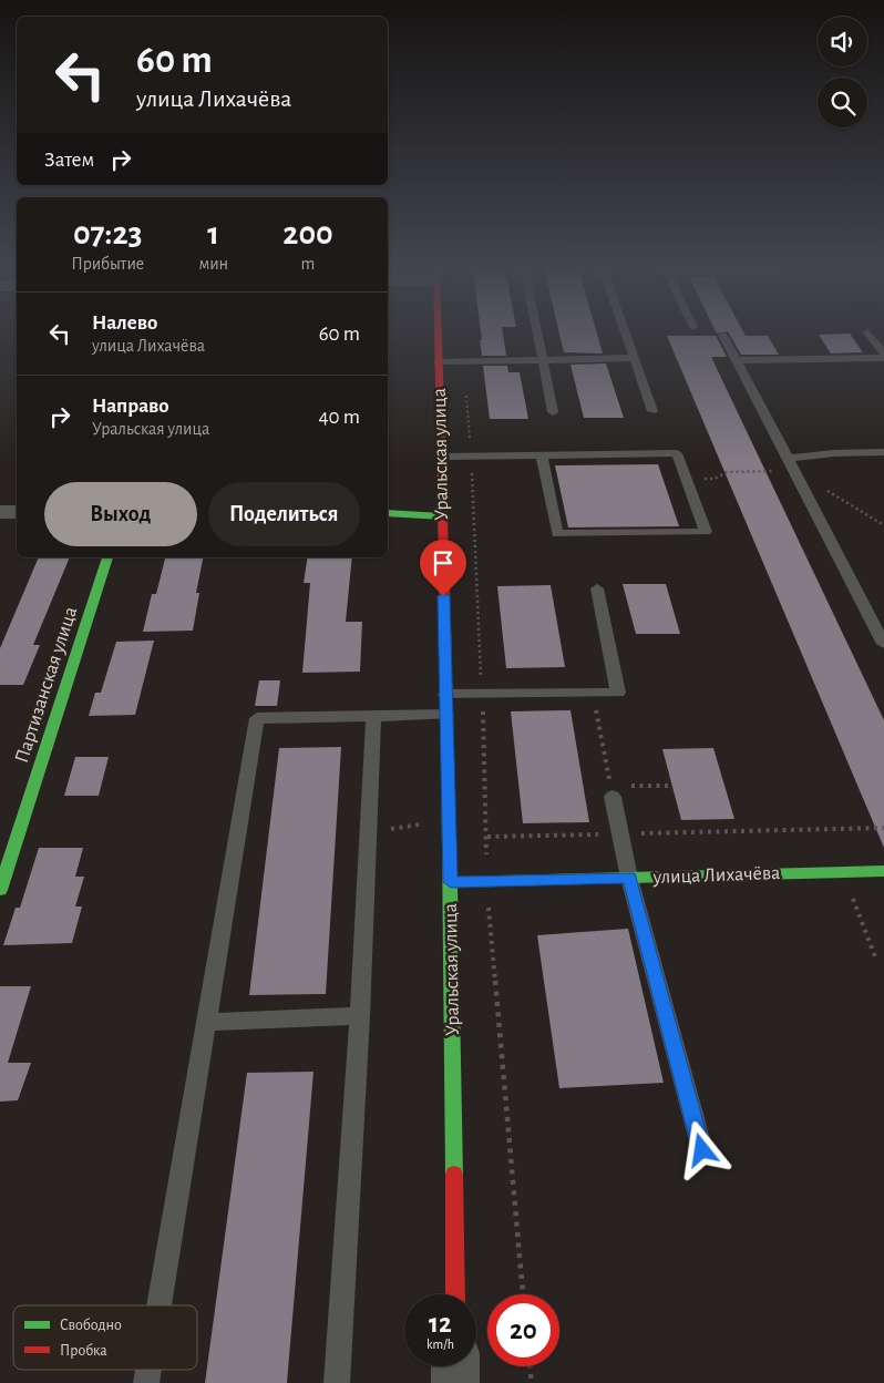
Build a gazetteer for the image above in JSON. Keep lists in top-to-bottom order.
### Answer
{
  "streets": {
    "street": ["Уральская улица", "Партизанская улица", "улица Лихачёва"]
  },
  "crossings": [
    ["Уральская улица", "улица Лихачёва"]
  ],
  "legend": ["Свободно", "Пробка"],
  "page": {
    "turn": ["60 m", "улица Лихачёва"],
    "then": "Затем",
    "eta": [
      "07:23",
      "Прибытие",
      "1",
      "мин",
      "200",
      "m"
    ],
    "list": [
      {
        "name": "Налево",
        "note": "улица Лихачёва",
        "value": "60 m"
      },
      {
        "name": "Направо",
        "note": "Уральская улица",
        "value": "40 m"
      }
    ],
    "buttons": ["Выход", "Поделиться"],
    "speed": "12 km/h",
    "limit": "20"
  }
}
